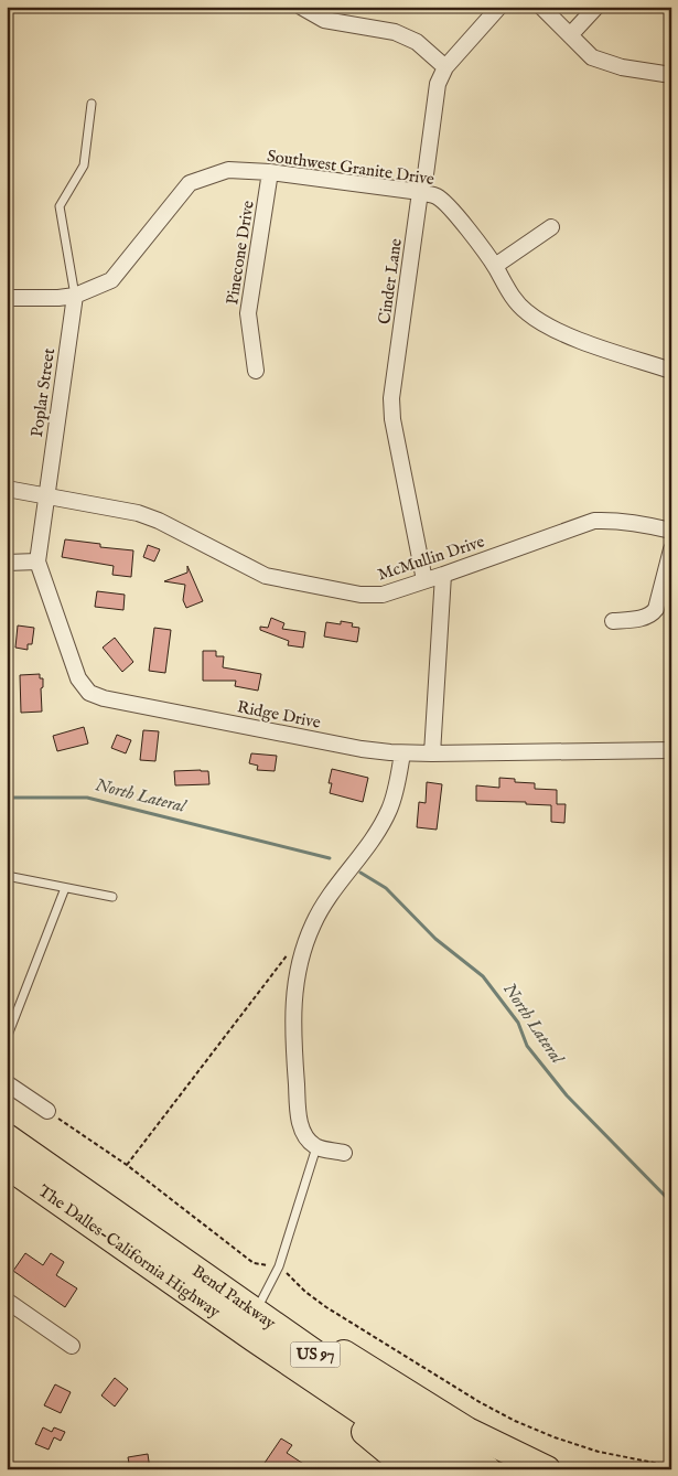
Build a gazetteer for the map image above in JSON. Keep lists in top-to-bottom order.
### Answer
{
  "streets": {
    "highway": ["The Dalles-California Highway", "Bend Parkway", "US 97"],
    "street": [
      "Southwest Granite Drive",
      "Pinecone Drive",
      "Cinder Lane",
      "Poplar Street",
      "McMullin Drive",
      "Ridge Drive"
    ]
  },
  "crossings": [
    ["Southwest Granite Drive", "Pinecone Drive"],
    ["Southwest Granite Drive", "Cinder Lane"],
    ["Southwest Granite Drive", "Poplar Street"],
    ["Cinder Lane", "McMullin Drive"],
    ["Poplar Street", "McMullin Drive"],
    ["Poplar Street", "Ridge Drive"],
    ["McMullin Drive", "Ridge Drive"],
    ["The Dalles-California Highway", "Bend Parkway"]
  ],
  "water": ["North Lateral"]
}
